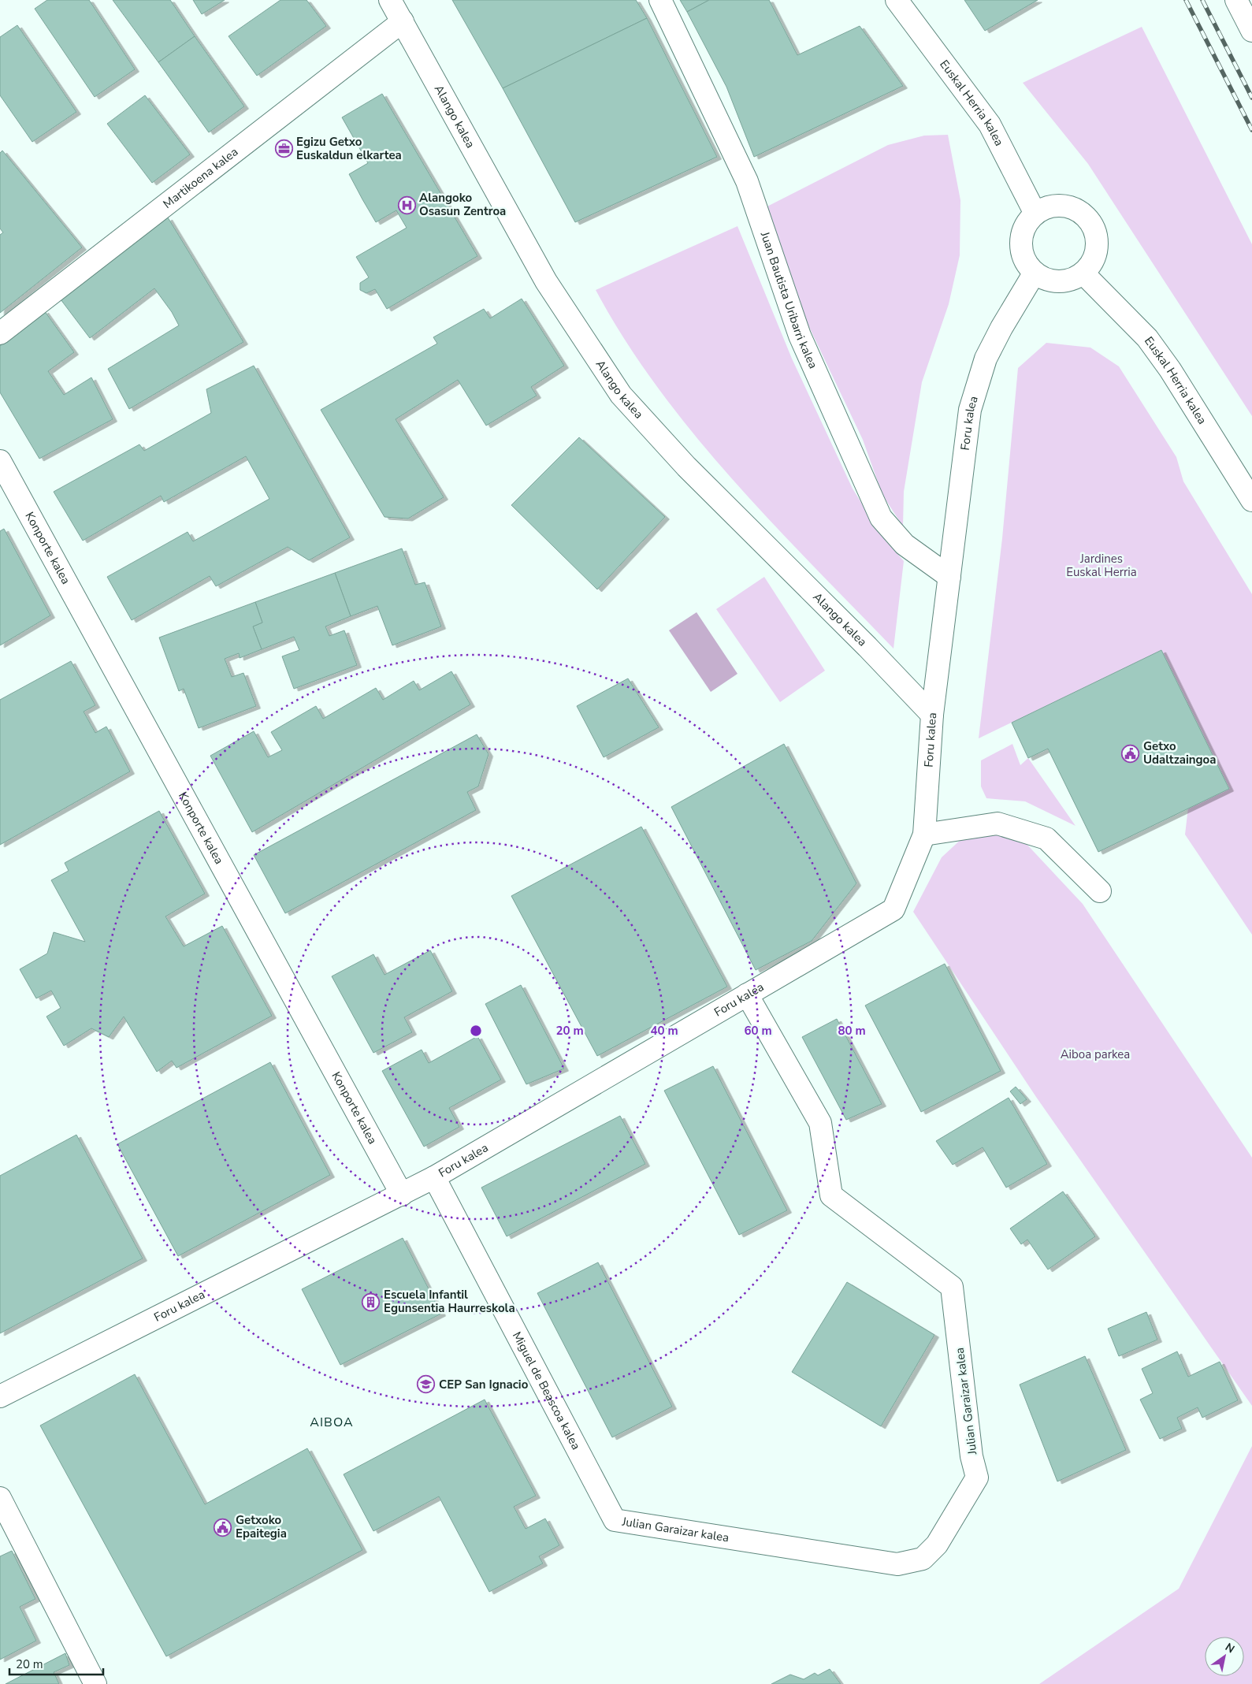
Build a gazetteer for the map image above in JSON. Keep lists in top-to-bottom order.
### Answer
{
  "streets": {
    "street": [
      "Euskal Herria kalea",
      "Alango kalea",
      "Martikoena kalea",
      "Juan Bautista Uribarri kalea",
      "Foru kalea",
      "Konporte kalea",
      "Miguel de Beascoa kalea",
      "Julian Garaizar kalea"
    ]
  },
  "crossings": [
    ["Euskal Herria kalea", "Foru kalea"],
    ["Alango kalea", "Martikoena kalea"],
    ["Alango kalea", "Foru kalea"],
    ["Juan Bautista Uribarri kalea", "Foru kalea"],
    ["Foru kalea", "Konporte kalea"],
    ["Foru kalea", "Miguel de Beascoa kalea"],
    ["Foru kalea", "Julian Garaizar kalea"],
    ["Miguel de Beascoa kalea", "Julian Garaizar kalea"]
  ],
  "districts": ["AIBOA"],
  "parks": ["Jardines Euskal Herria", "Aiboa parkea"],
  "places": {
    "office": ["Egizu Getxo Euskaldun elkartea"],
    "hospital": ["Alangoko Osasun Zentroa"],
    "public building": ["Getxo Udaltzaingoa", "Getxoko Epaitegia"],
    "building": ["Escuela Infantil Egunsentia Haurreskola"],
    "school or university": ["CEP San Ignacio"]
  },
  "scale_bar": "20 m",
  "north": "top right",
  "rings": [
    "20 m",
    "40 m",
    "60 m",
    "80 m"
  ]
}
